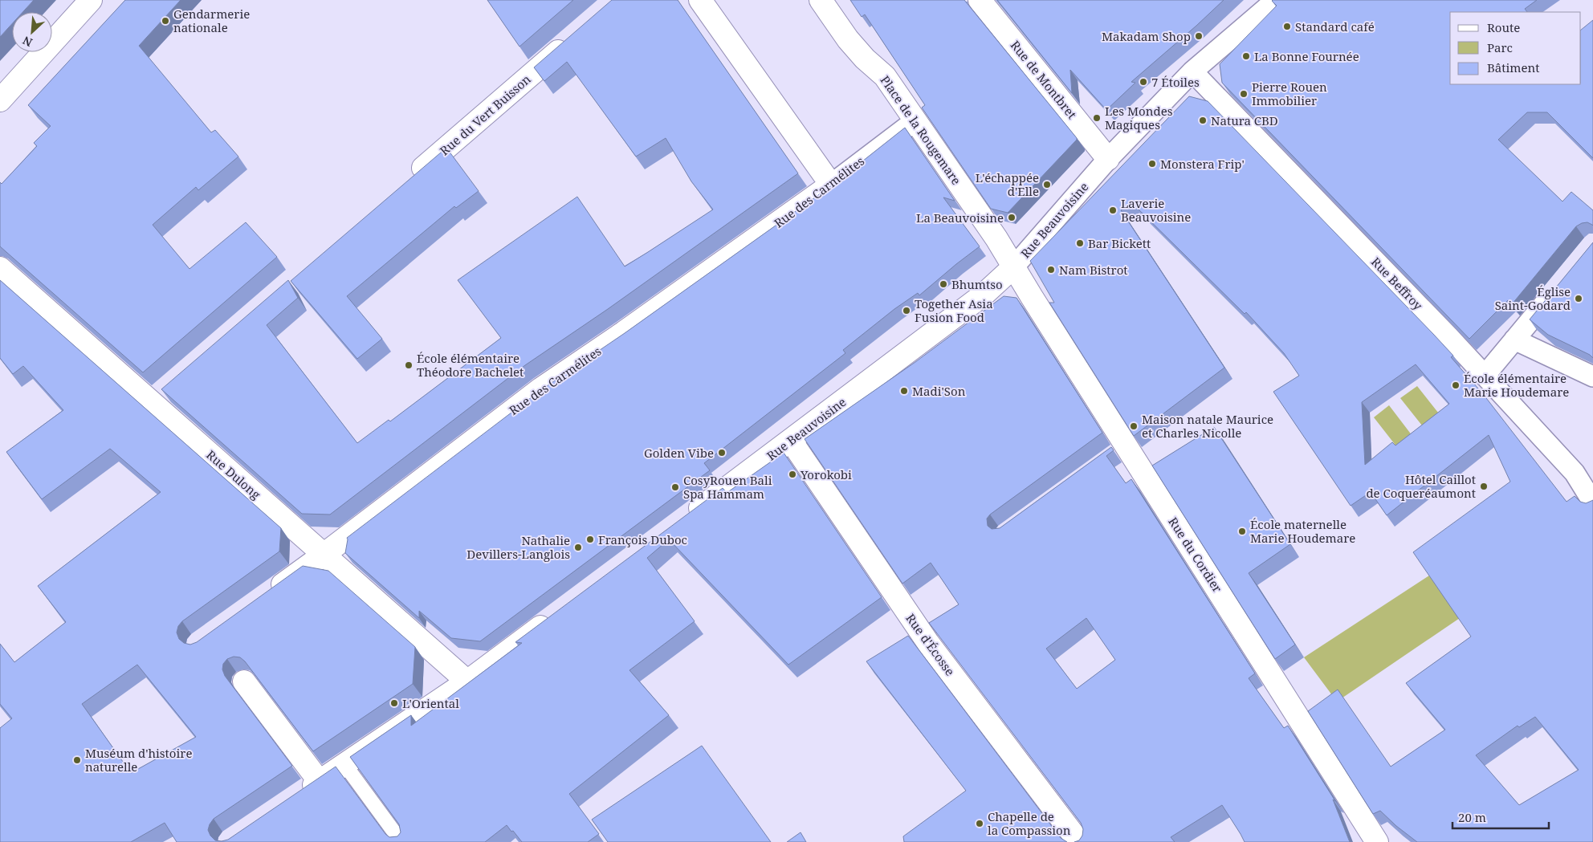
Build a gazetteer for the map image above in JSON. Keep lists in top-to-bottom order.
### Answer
{
  "streets": {
    "street": [
      "Rue de Montbret",
      "Rue du Vert Buisson",
      "Place de la Rougemare",
      "Rue des Carmélites",
      "Rue Beauvoisine",
      "Rue Beffroy",
      "Rue Dulong",
      "Rue du Cordier",
      "Rue d'Écosse"
    ]
  },
  "crossings": [
    ["Rue de Montbret", "Rue Beauvoisine"],
    ["Place de la Rougemare", "Rue des Carmélites"],
    ["Place de la Rougemare", "Rue Beauvoisine"],
    ["Place de la Rougemare", "Rue du Cordier"],
    ["Rue des Carmélites", "Rue Dulong"],
    ["Rue Beauvoisine", "Rue Beffroy"],
    ["Rue Beauvoisine", "Rue du Cordier"],
    ["Rue Beauvoisine", "Rue d'Écosse"]
  ],
  "places": [
    "Gendarmerie nationale",
    "Standard café",
    "Makadam Shop",
    "La Bonne Fournée",
    "7 Étoiles",
    "Pierre Rouen Immobilier",
    "Les Mondes Magiques",
    "Natura CBD",
    "Monstera Frip'",
    "L'échappée d'Elle",
    "Laverie Beauvoisine",
    "La Beauvoisine",
    "Bar Bickett",
    "Nam Bistrot",
    "Bhumtso",
    "Église Saint-Godard",
    "Together Asia Fusion Food",
    "École élémentaire Théodore Bachelet",
    "École élémentaire Marie Houdemare",
    "Madi'Son",
    "Maison natale Maurice et Charles Nicolle",
    "Golden Vibe",
    "Yorokobi",
    "Hôtel Caillot de Coqueréaumont",
    "CosyRouen Bali Spa Hammam",
    "École maternelle Marie Houdemare",
    "François Duboc",
    "Nathalie Devillers-Langlois",
    "L'Oriental",
    "Muséum d'histoire naturelle",
    "Chapelle de la Compassion"
  ],
  "legend": ["Route", "Parc", "Bâtiment"],
  "scale_bar": "20 m",
  "north": "bottom left"
}
